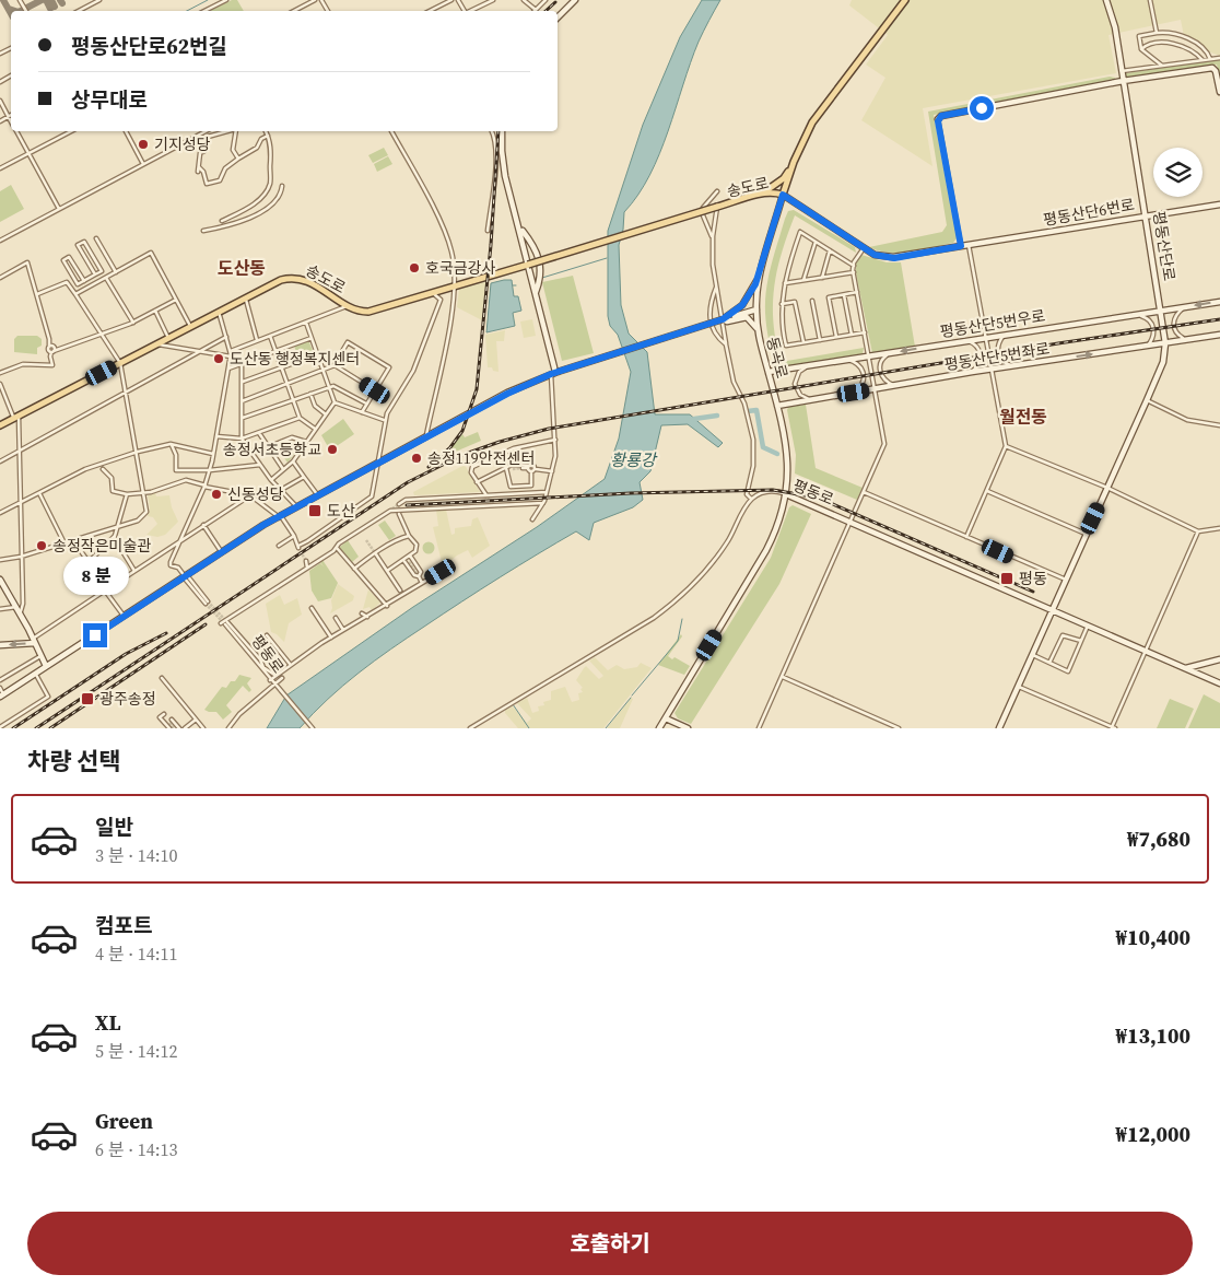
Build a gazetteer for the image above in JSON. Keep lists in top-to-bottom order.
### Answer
{
  "streets": {
    "main road": ["송도로", "동곡로"],
    "street": [
      "평동산단6번로",
      "평동산단로",
      "평동산단5번우로",
      "평동산단5번좌로",
      "평동로"
    ]
  },
  "crossings": [
    ["송도로", "평동산단6번로"],
    ["송도로", "동곡로"],
    ["평동산단6번로", "평동산단로"],
    ["평동산단6번로", "동곡로"],
    ["평동산단로", "평동산단5번우로"],
    ["평동산단로", "평동산단5번좌로"],
    ["평동산단로", "평동로"],
    ["평동산단5번우로", "동곡로"],
    ["평동산단5번좌로", "동곡로"],
    ["동곡로", "평동로"]
  ],
  "districts": ["도산동", "월전동"],
  "water": ["황룡강"],
  "places": {
    "other": [
      "기지성당",
      "호국금강사",
      "도산동 행정복지센터",
      "송정서초등학교",
      "송정119안전센터",
      "신동성당",
      "송정작은미술관"
    ],
    "transit": ["도산", "평동", "광주송정"]
  },
  "page": {
    "banner": ["평동산단로62번길", "상무대로"],
    "bubble": "8 분",
    "heading": "차량 선택",
    "list": [
      {
        "name": "일반",
        "note": "3 분 · 14:10",
        "value": "₩7,680"
      },
      {
        "name": "컴포트",
        "note": "4 분 · 14:11",
        "value": "₩10,400"
      },
      {
        "name": "XL",
        "note": "5 분 · 14:12",
        "value": "₩13,100"
      },
      {
        "name": "Green",
        "note": "6 분 · 14:13",
        "value": "₩12,000"
      }
    ],
    "buttons": "호출하기"
  }
}
